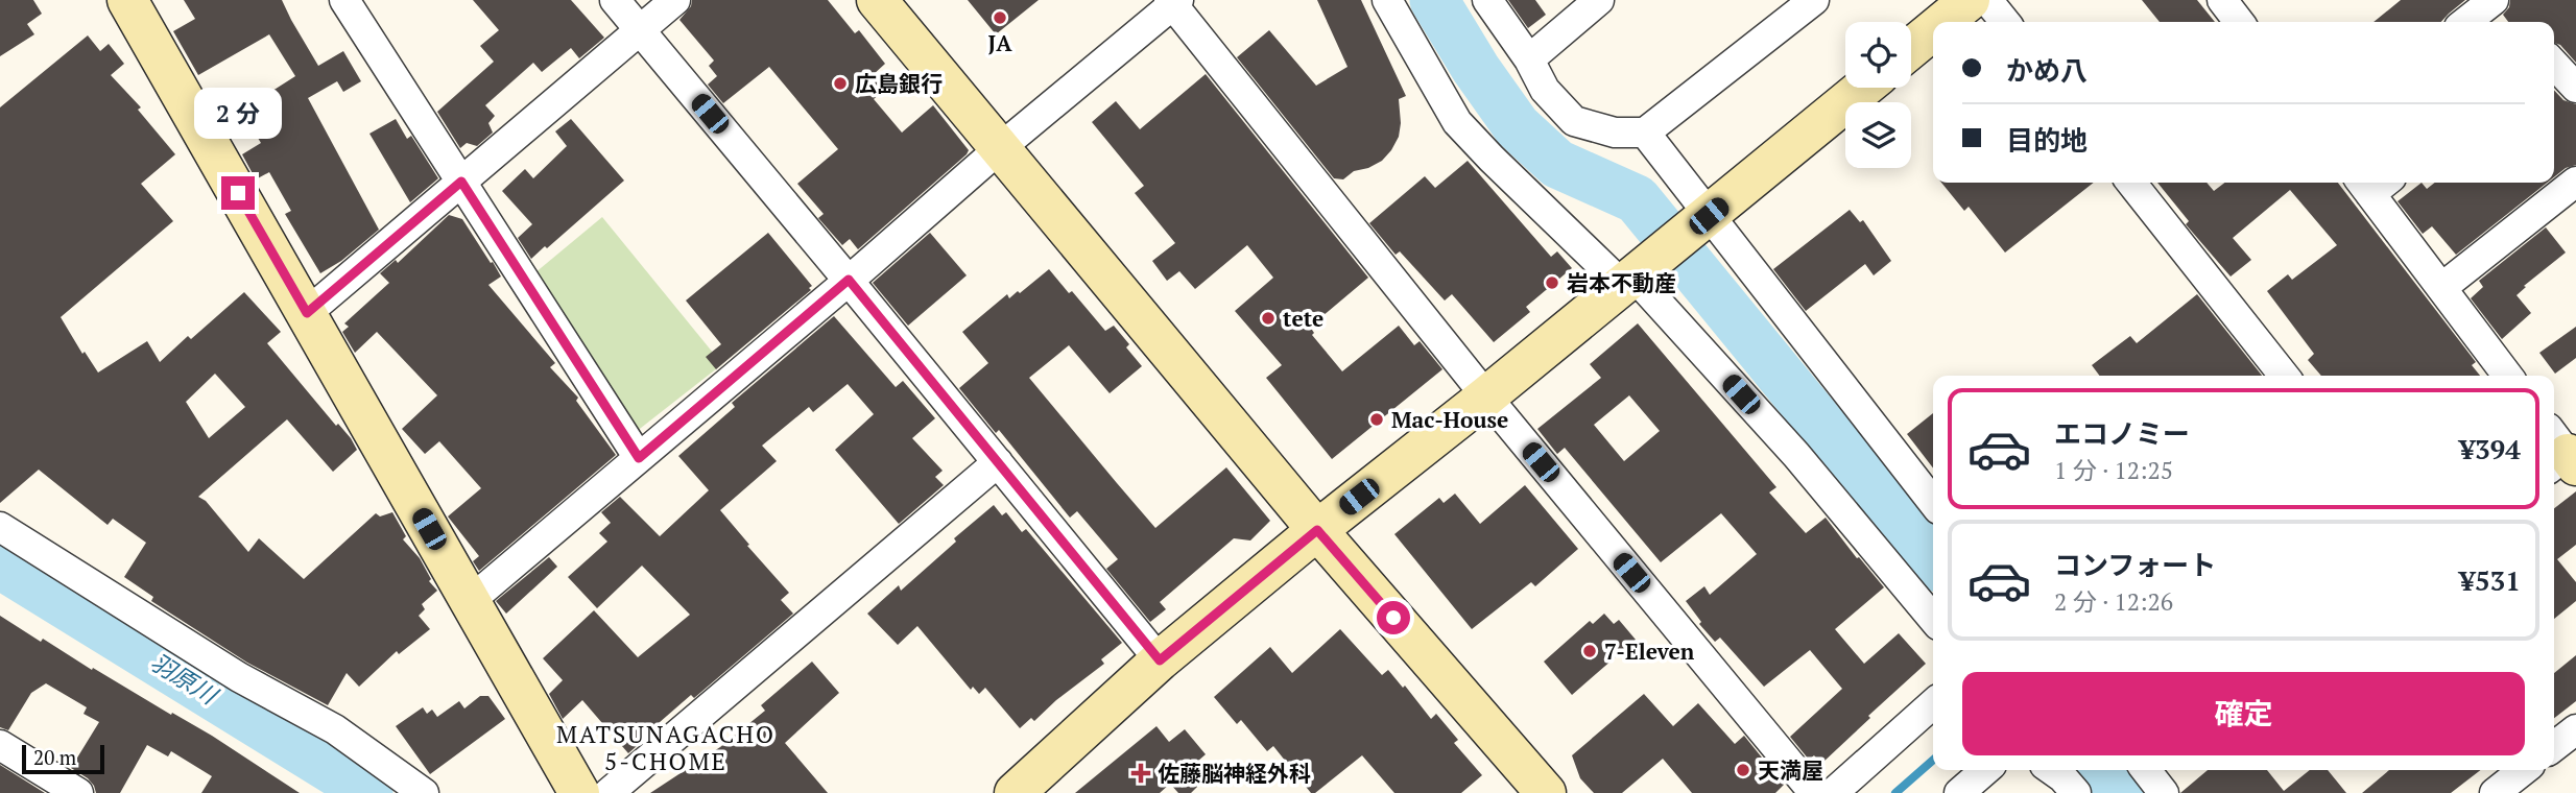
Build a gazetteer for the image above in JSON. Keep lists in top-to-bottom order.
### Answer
{
  "districts": ["MATSUNAGACHO 5-CHOME"],
  "water": ["羽原川"],
  "places": {
    "other": [
      "JA",
      "広島銀行",
      "岩本不動産",
      "tete",
      "Mac-House",
      "7-Eleven",
      "天満屋"
    ],
    "health": ["佐藤脳神経外科"]
  },
  "scale_bar": "20 m",
  "page": {
    "banner": ["かめ八", "目的地"],
    "bubble": "2 分",
    "list": [
      {
        "name": "エコノミー",
        "note": "1 分 · 12:25",
        "value": "¥394"
      },
      {
        "name": "コンフォート",
        "note": "2 分 · 12:26",
        "value": "¥531"
      }
    ],
    "buttons": "確定",
    "scale": "20 m"
  }
}
